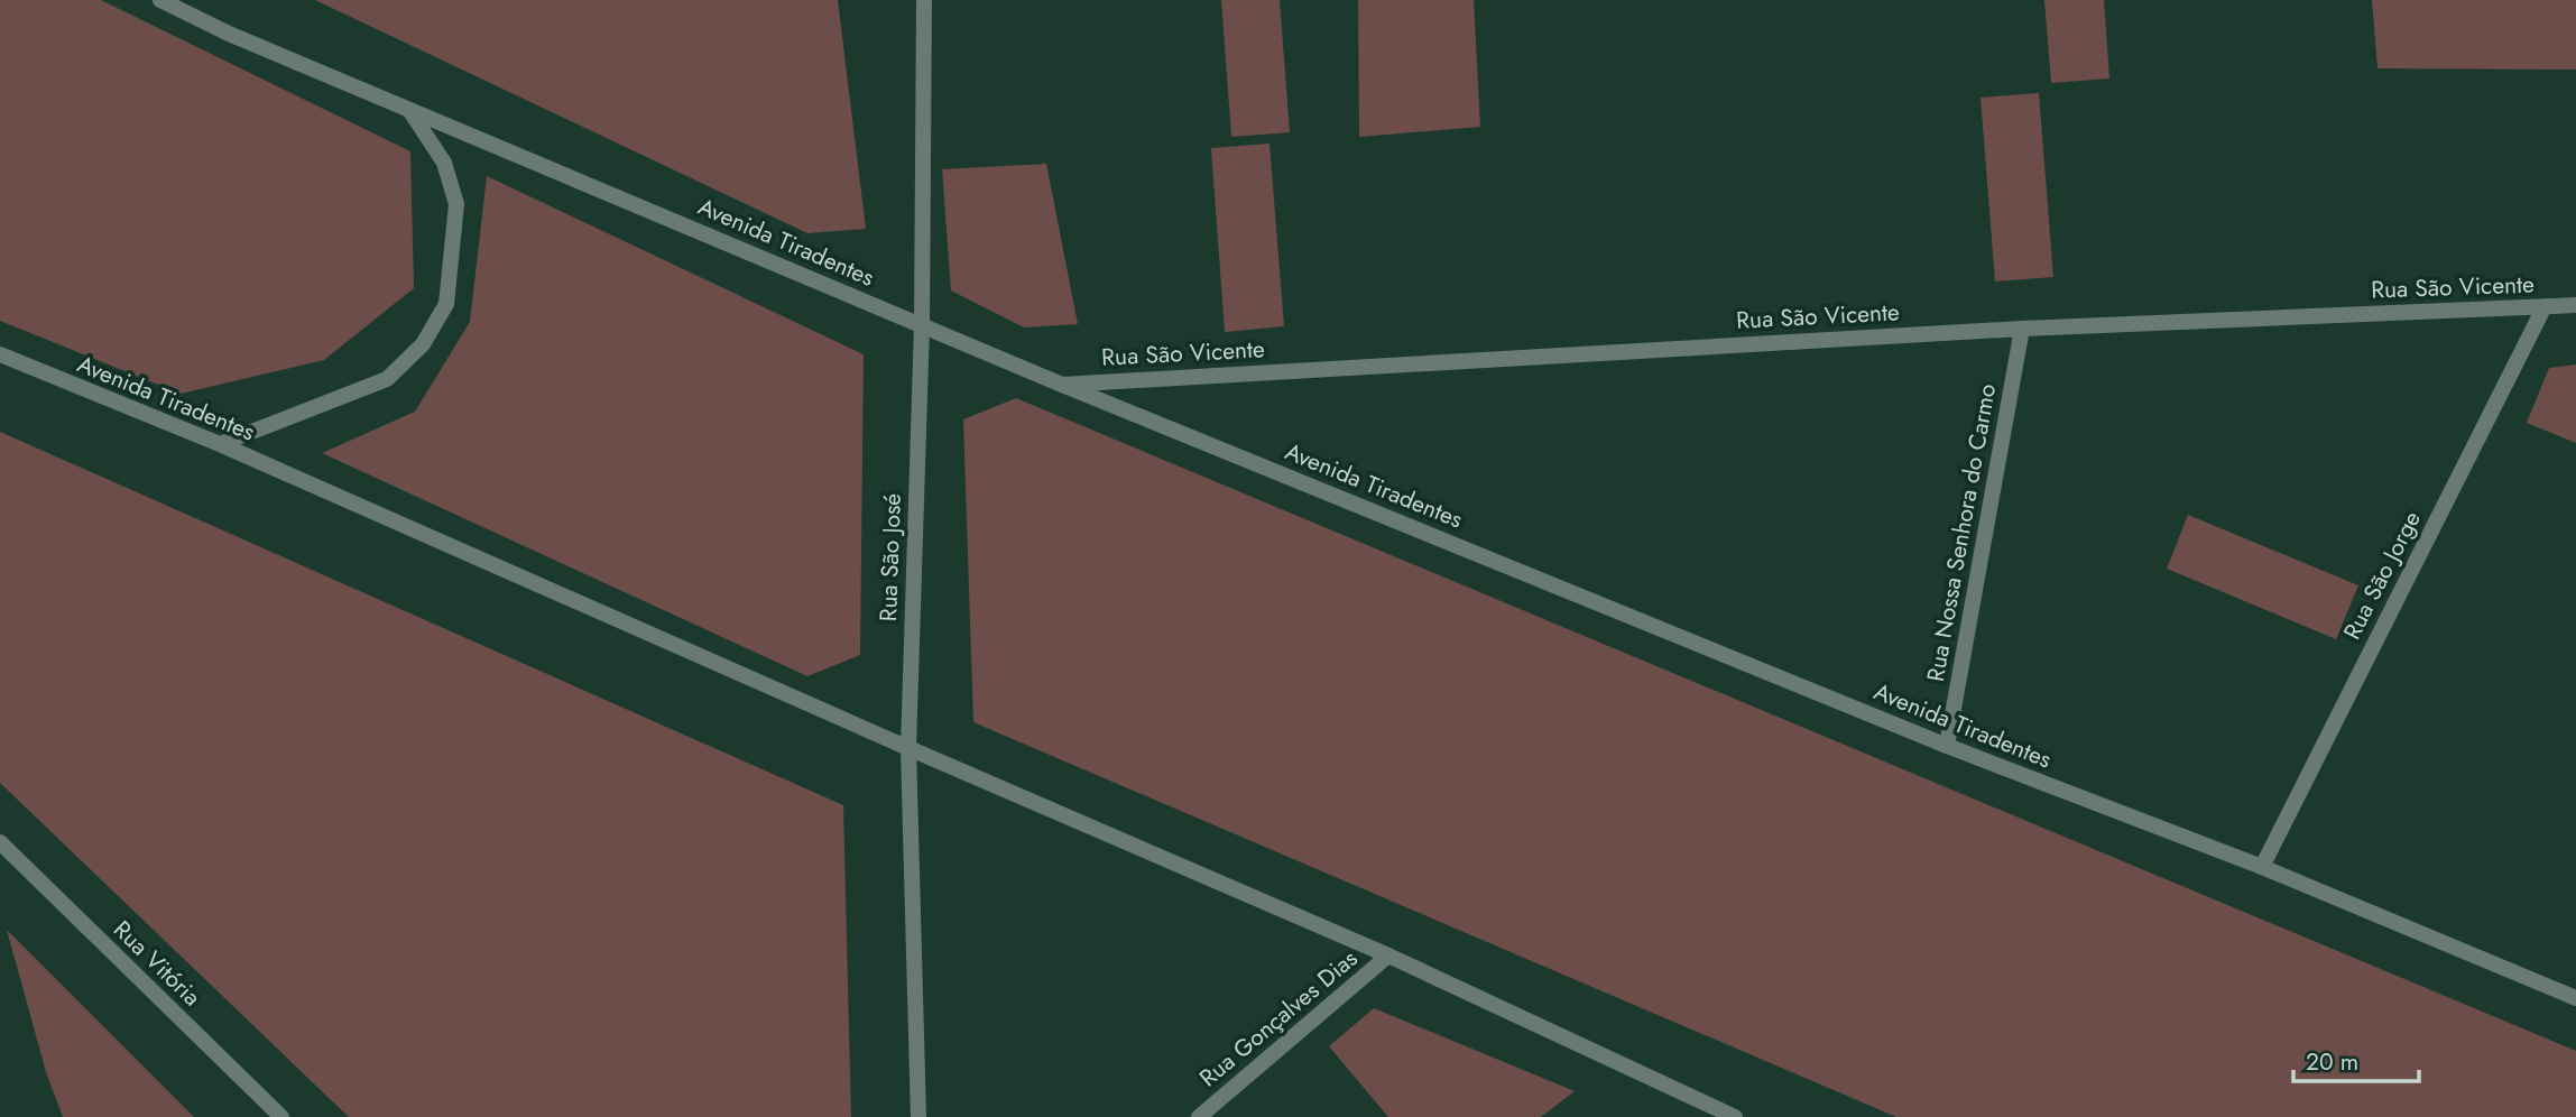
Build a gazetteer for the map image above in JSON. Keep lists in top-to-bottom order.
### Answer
{
  "streets": {
    "street": [
      "Avenida Tiradentes",
      "Rua São Vicente",
      "Rua Nossa Senhora do Carmo",
      "Rua São José",
      "Rua São Jorge",
      "Rua Vitória",
      "Rua Gonçalves Dias"
    ]
  },
  "crossings": [
    ["Avenida Tiradentes", "Rua São Vicente"],
    ["Avenida Tiradentes", "Rua Nossa Senhora do Carmo"],
    ["Avenida Tiradentes", "Rua São José"],
    ["Avenida Tiradentes", "Rua São Jorge"],
    ["Avenida Tiradentes", "Rua Gonçalves Dias"],
    ["Rua São Vicente", "Rua Nossa Senhora do Carmo"],
    ["Rua São Vicente", "Rua São Jorge"]
  ],
  "scale_bar": "20 m"
}
